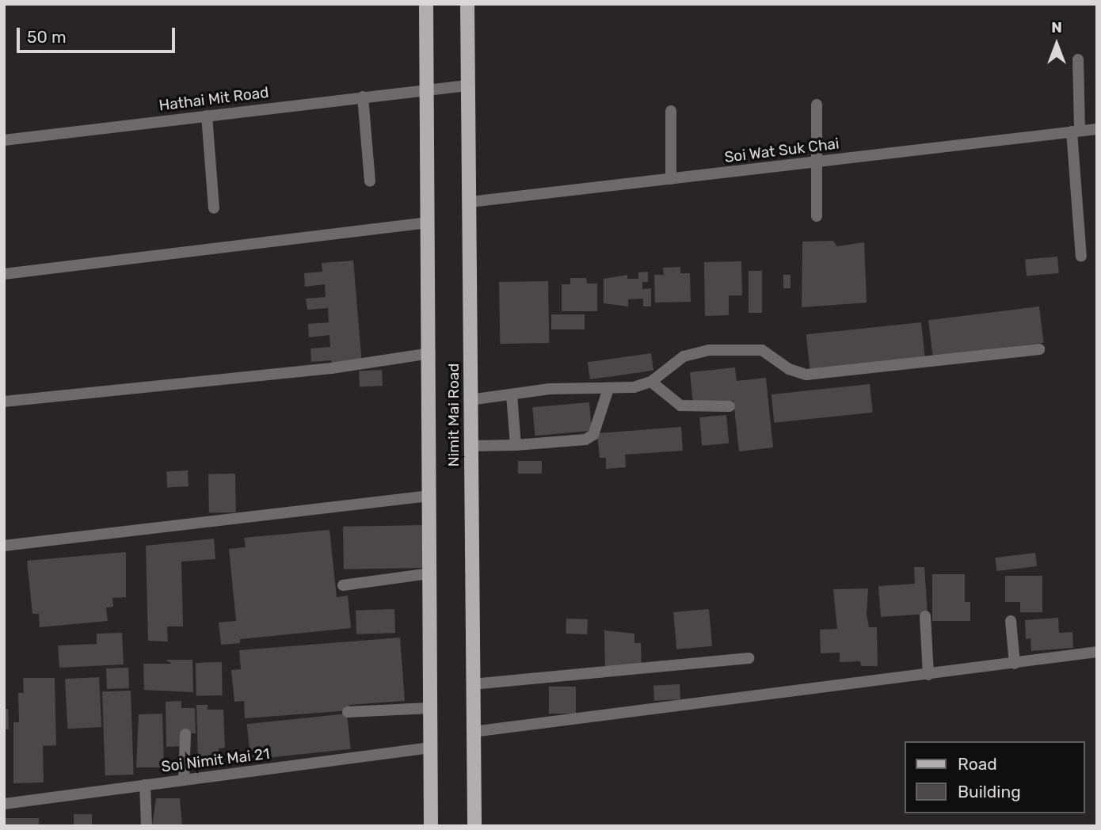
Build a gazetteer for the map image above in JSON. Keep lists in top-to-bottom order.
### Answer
{
  "streets": {
    "main road": ["Nimit Mai Road"],
    "street": ["Hathai Mit Road", "Soi Wat Suk Chai", "Soi Nimit Mai 21"]
  },
  "crossings": [
    ["Hathai Mit Road", "Nimit Mai Road"],
    ["Soi Wat Suk Chai", "Nimit Mai Road"],
    ["Nimit Mai Road", "Soi Nimit Mai 21"]
  ],
  "legend": ["Road", "Building"],
  "scale_bar": "50 m",
  "north": "top"
}
